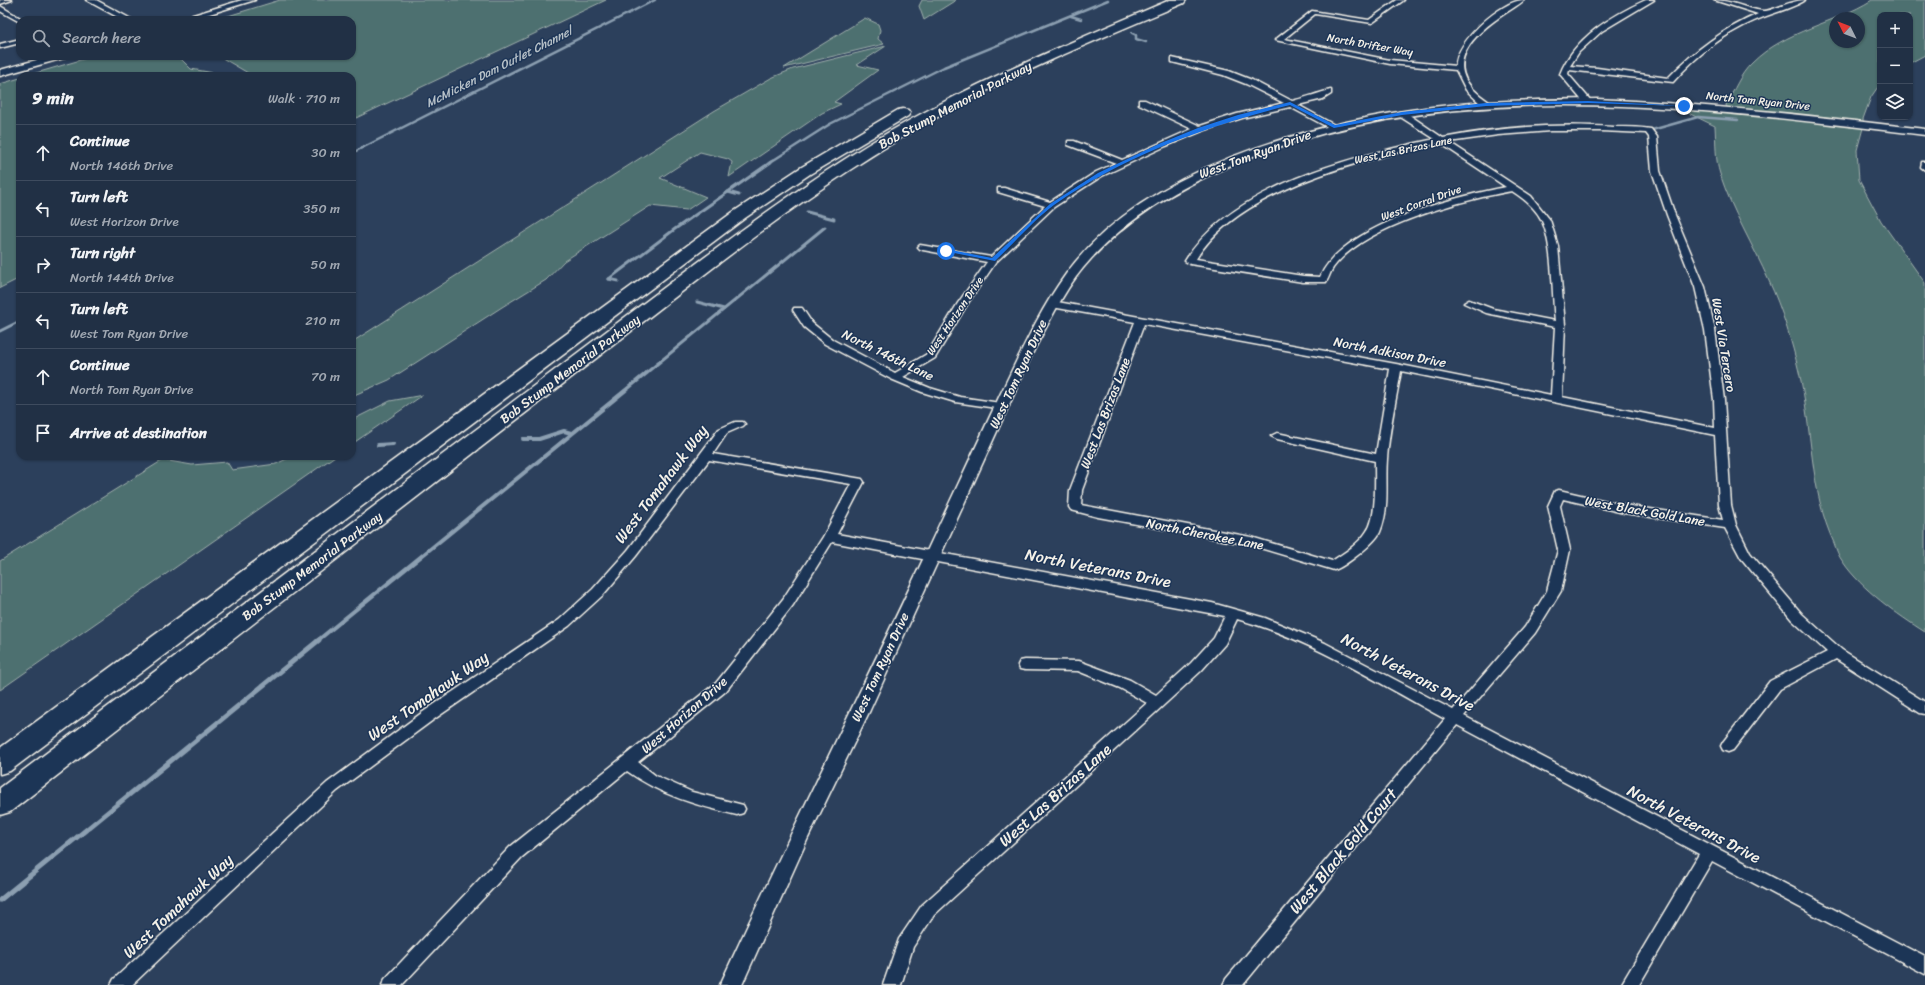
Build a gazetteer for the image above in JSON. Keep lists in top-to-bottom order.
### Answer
{
  "streets": {
    "highway": ["Bob Stump Memorial Parkway"],
    "street": [
      "North Drifter Way",
      "North Tom Ryan Drive",
      "West Las Brizas Lane",
      "West Tom Ryan Drive",
      "West Corral Drive",
      "West Horizon Drive",
      "West Via Tercero",
      "North Adkison Drive",
      "North 146th Lane",
      "West Tomahawk Way",
      "West Black Gold Lane",
      "North Cherokee Lane",
      "North Veterans Drive",
      "West Black Gold Court"
    ]
  },
  "crossings": [
    ["North Tom Ryan Drive", "West Tom Ryan Drive"],
    ["West Las Brizas Lane", "West Corral Drive"],
    ["West Las Brizas Lane", "West Via Tercero"],
    ["West Las Brizas Lane", "North Adkison Drive"],
    ["West Las Brizas Lane", "North Cherokee Lane"],
    ["West Las Brizas Lane", "North Veterans Drive"],
    ["West Tom Ryan Drive", "North Adkison Drive"],
    ["West Tom Ryan Drive", "North 146th Lane"],
    ["West Tom Ryan Drive", "North Veterans Drive"],
    ["West Horizon Drive", "North 146th Lane"],
    ["West Horizon Drive", "West Tomahawk Way"],
    ["West Horizon Drive", "North Veterans Drive"],
    ["West Via Tercero", "North Adkison Drive"],
    ["West Via Tercero", "West Black Gold Lane"],
    ["West Black Gold Lane", "North Veterans Drive"],
    ["West Black Gold Lane", "West Black Gold Court"],
    ["North Veterans Drive", "West Black Gold Court"]
  ],
  "water": ["McMicken Dam Outlet Channel"],
  "north": "top left",
  "page": {
    "map_buttons": ["+", "−"],
    "search": "Search here",
    "heading": ["9 min", "Walk · 710 m"],
    "list": [
      ["Continue", "North 146th Drive", "30 m"],
      ["Turn left", "West Horizon Drive", "350 m"],
      ["Turn right", "North 144th Drive", "50 m"],
      ["Turn left", "West Tom Ryan Drive", "210 m"],
      ["Continue", "North Tom Ryan Drive", "70 m"],
      "Arrive at destination"
    ]
  }
}
